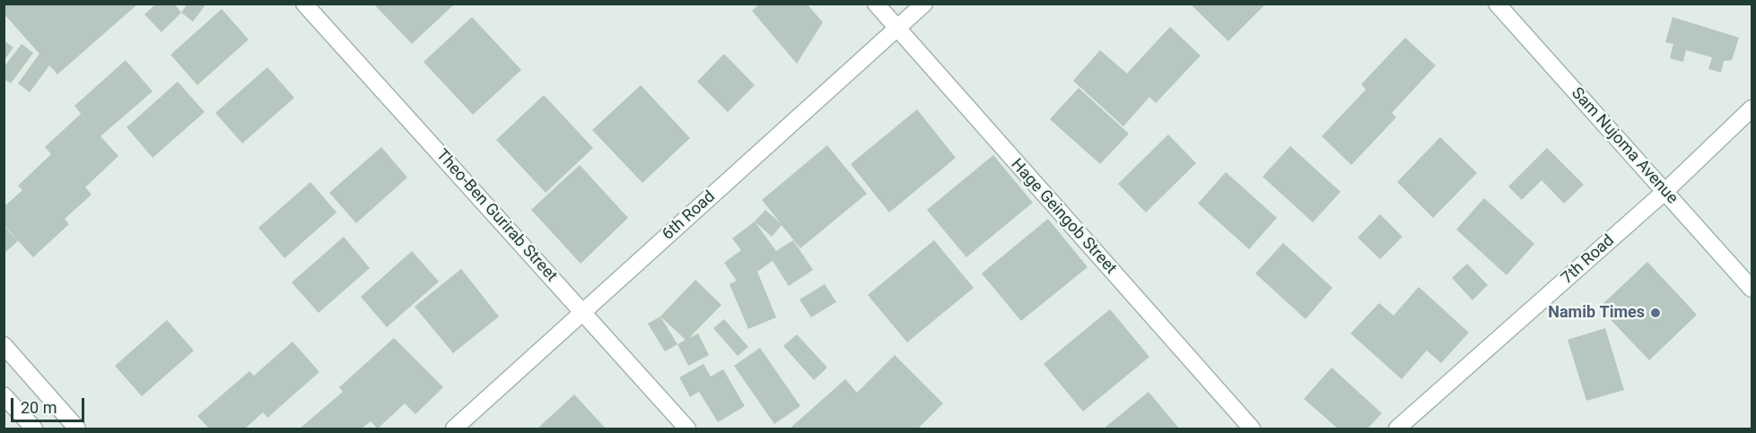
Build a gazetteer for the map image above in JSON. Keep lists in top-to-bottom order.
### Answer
{
  "streets": {
    "street": [
      "Sam Nujoma Avenue",
      "Theo-Ben Gurirab Street",
      "6th Road",
      "Hage Geingob Street",
      "7th Road"
    ]
  },
  "crossings": [
    ["Sam Nujoma Avenue", "7th Road"],
    ["Theo-Ben Gurirab Street", "6th Road"],
    ["6th Road", "Hage Geingob Street"]
  ],
  "places": ["Namib Times"],
  "scale_bar": "20 m"
}
